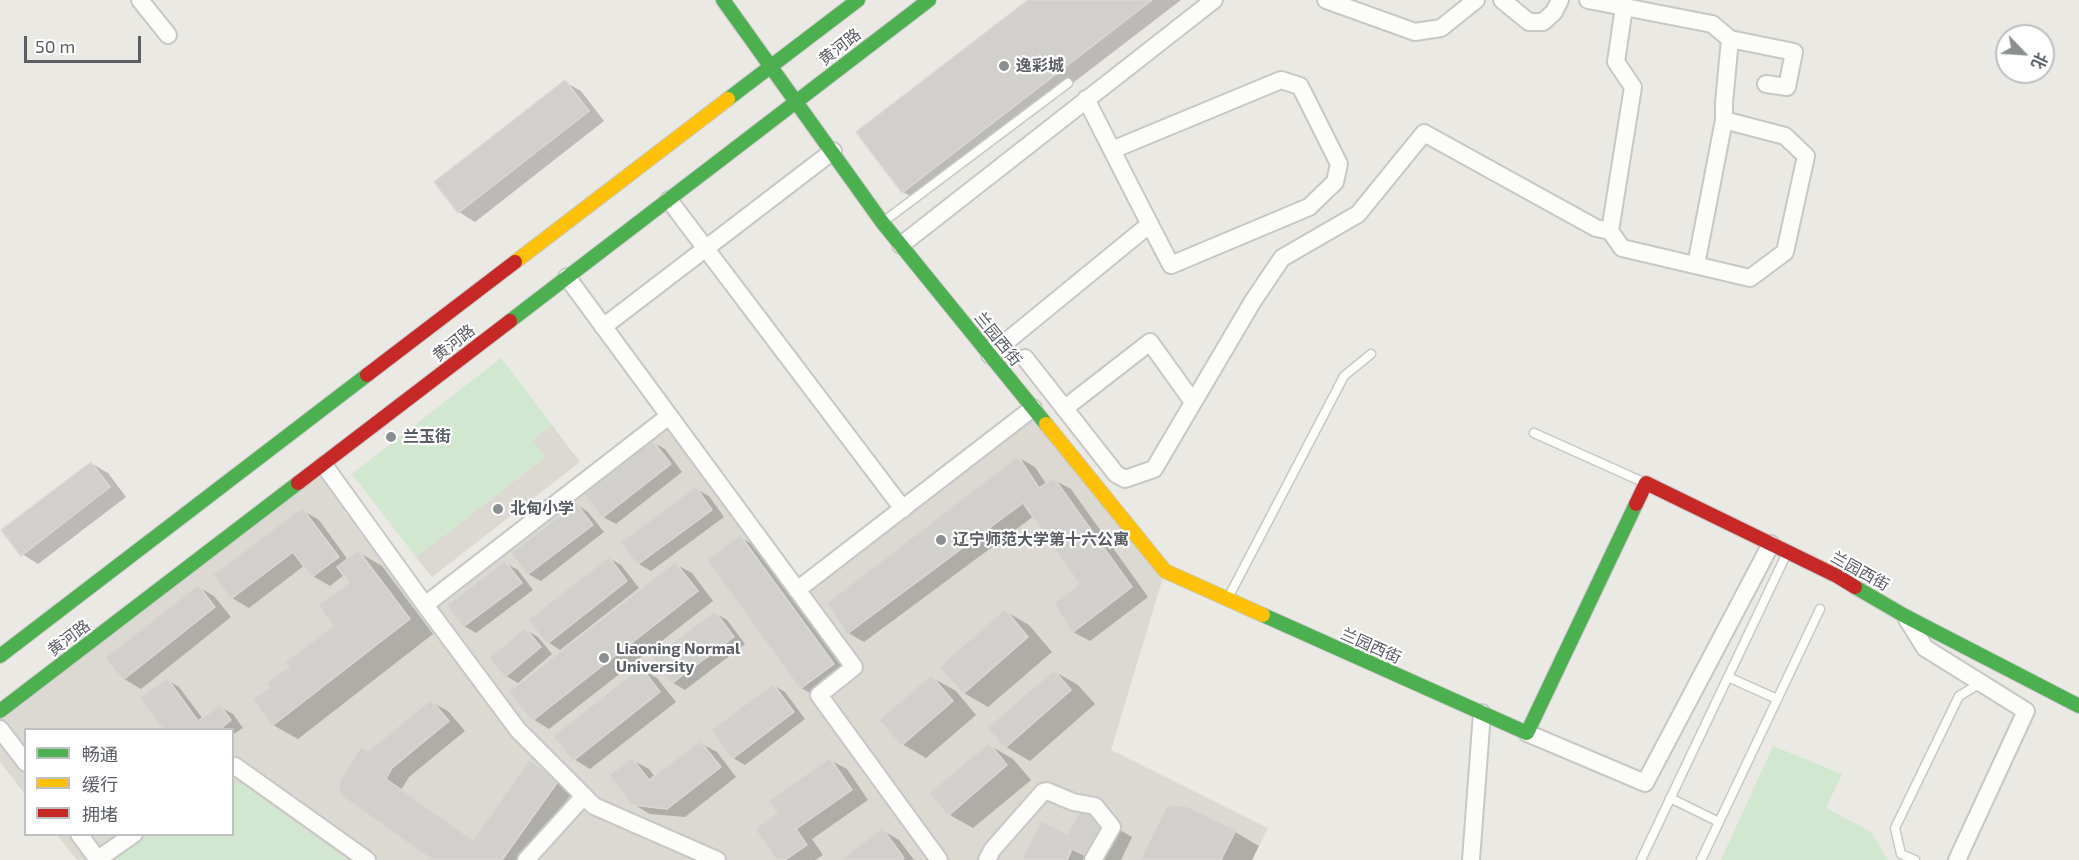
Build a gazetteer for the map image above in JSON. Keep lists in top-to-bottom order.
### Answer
{
  "streets": {
    "main road": ["黄河路", "兰园西街"]
  },
  "crossings": [
    ["黄河路", "兰园西街"]
  ],
  "places": [
    "逸彩城",
    "兰玉街",
    "北甸小学",
    "辽宁师范大学第十六公寓",
    "Liaoning Normal University"
  ],
  "legend": ["畅通", "缓行", "拥堵"],
  "scale_bar": "50 m",
  "north": "bottom right"
}
